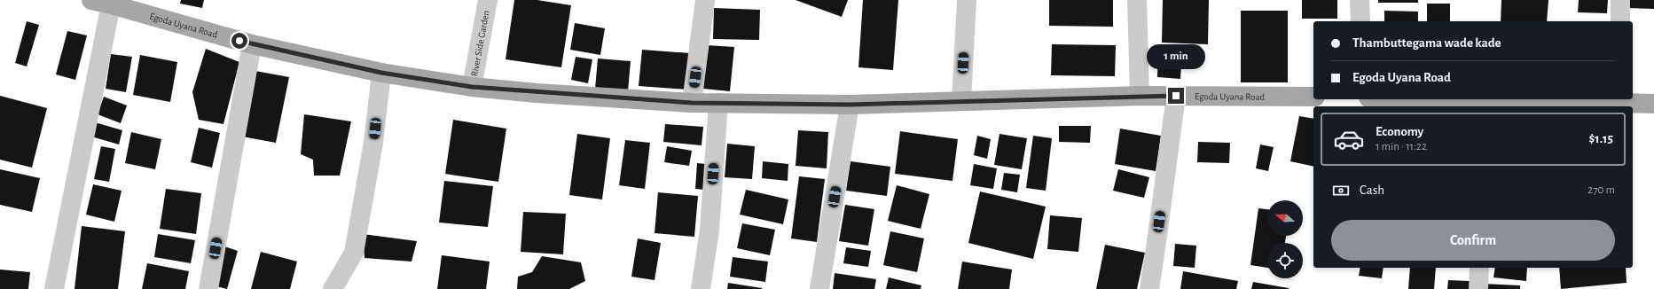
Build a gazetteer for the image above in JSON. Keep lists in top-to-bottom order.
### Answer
{
  "streets": {
    "main road": ["Egoda Uyana Road"],
    "street": ["River Side Garden"]
  },
  "crossings": [
    ["Egoda Uyana Road", "River Side Garden"]
  ],
  "north": "left",
  "page": {
    "banner": ["Thambuttegama wade kade", "Egoda Uyana Road"],
    "bubble": "1 min",
    "list": [
      {
        "name": "Economy",
        "note": "1 min · 11:22",
        "value": "$1.15"
      }
    ],
    "pay": ["Cash", "270 m"],
    "buttons": "Confirm"
  }
}
